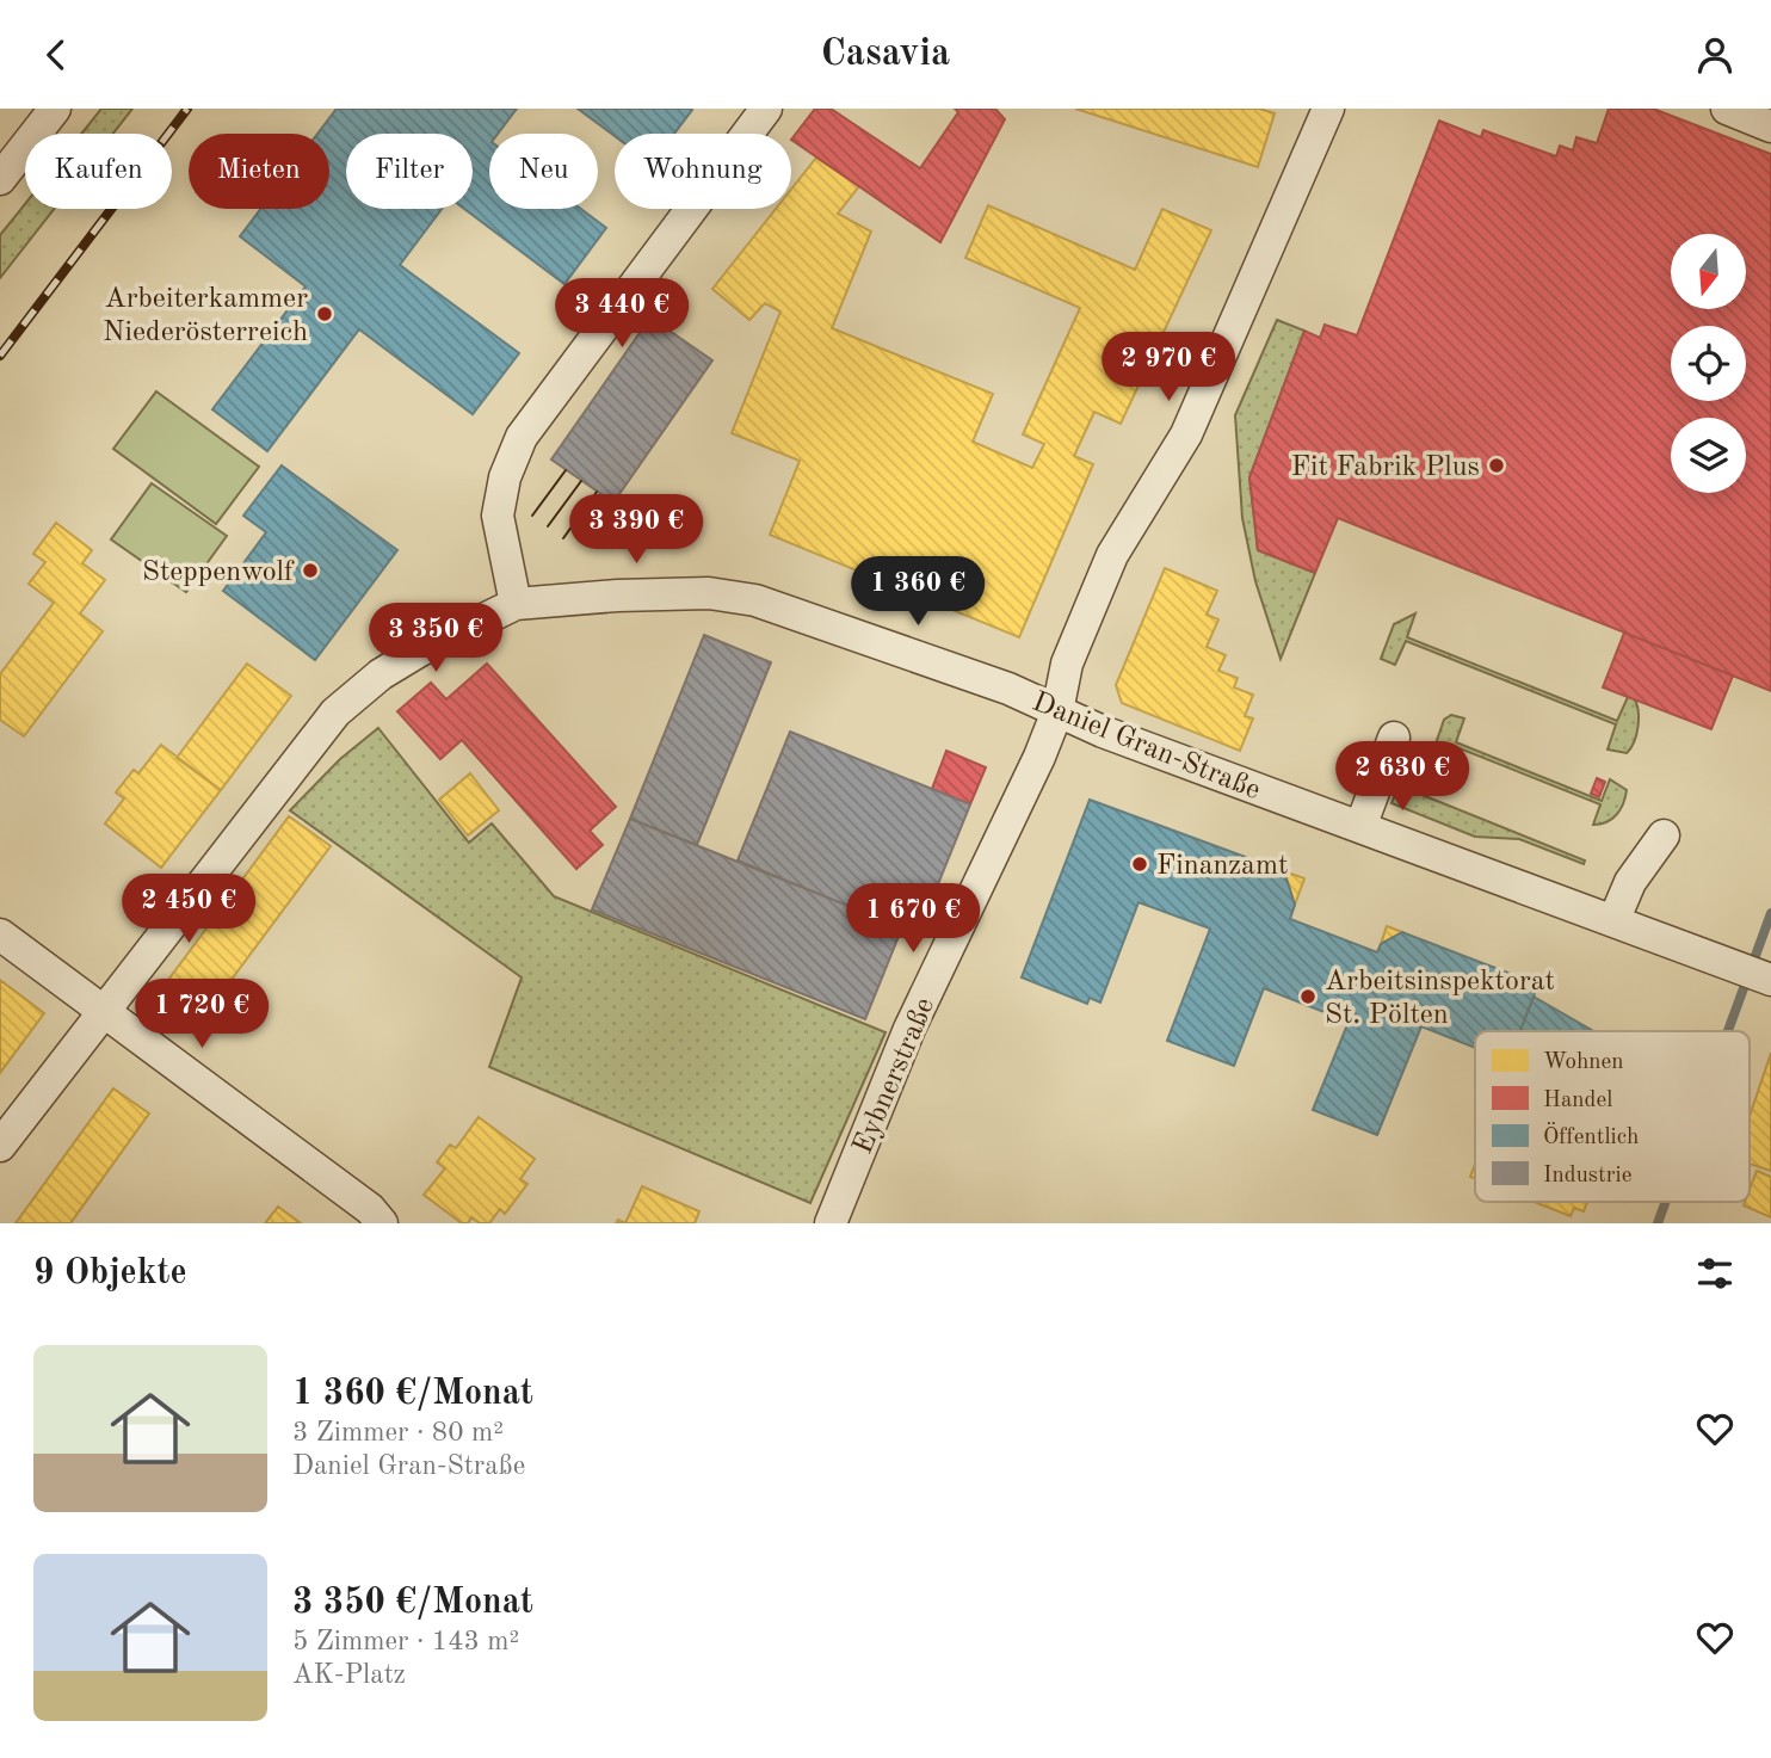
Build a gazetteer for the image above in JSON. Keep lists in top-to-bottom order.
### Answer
{
  "streets": {
    "street": ["Daniel Gran-Straße", "Eybnerstraße"]
  },
  "crossings": [
    ["Daniel Gran-Straße", "Eybnerstraße"]
  ],
  "places": [
    "Arbeiterkammer Niederösterreich",
    "Fit Fabrik Plus",
    "Steppenwolf",
    "Finanzamt",
    "Arbeitsinspektorat St. Pölten"
  ],
  "legend": [
    "Wohnen",
    "Handel",
    "Öffentlich",
    "Industrie"
  ],
  "north": "bottom",
  "page": {
    "header": "Casavia",
    "chip": [
      "Kaufen",
      "Mieten",
      "Filter",
      "Neu",
      "Wohnung"
    ],
    "price": [
      "3 440 €",
      "2 970 €",
      "3 390 €",
      "1 360 €",
      "3 350 €",
      "2 630 €",
      "2 450 €",
      "1 670 €",
      "1 720 €"
    ],
    "heading": "9 Objekte",
    "list": [
      {
        "name": "1 360 €/Monat",
        "note": "3 Zimmer · 80 m² · Daniel Gran-Straße"
      },
      {
        "name": "3 350 €/Monat",
        "note": "5 Zimmer · 143 m² · AK-Platz"
      }
    ]
  }
}
